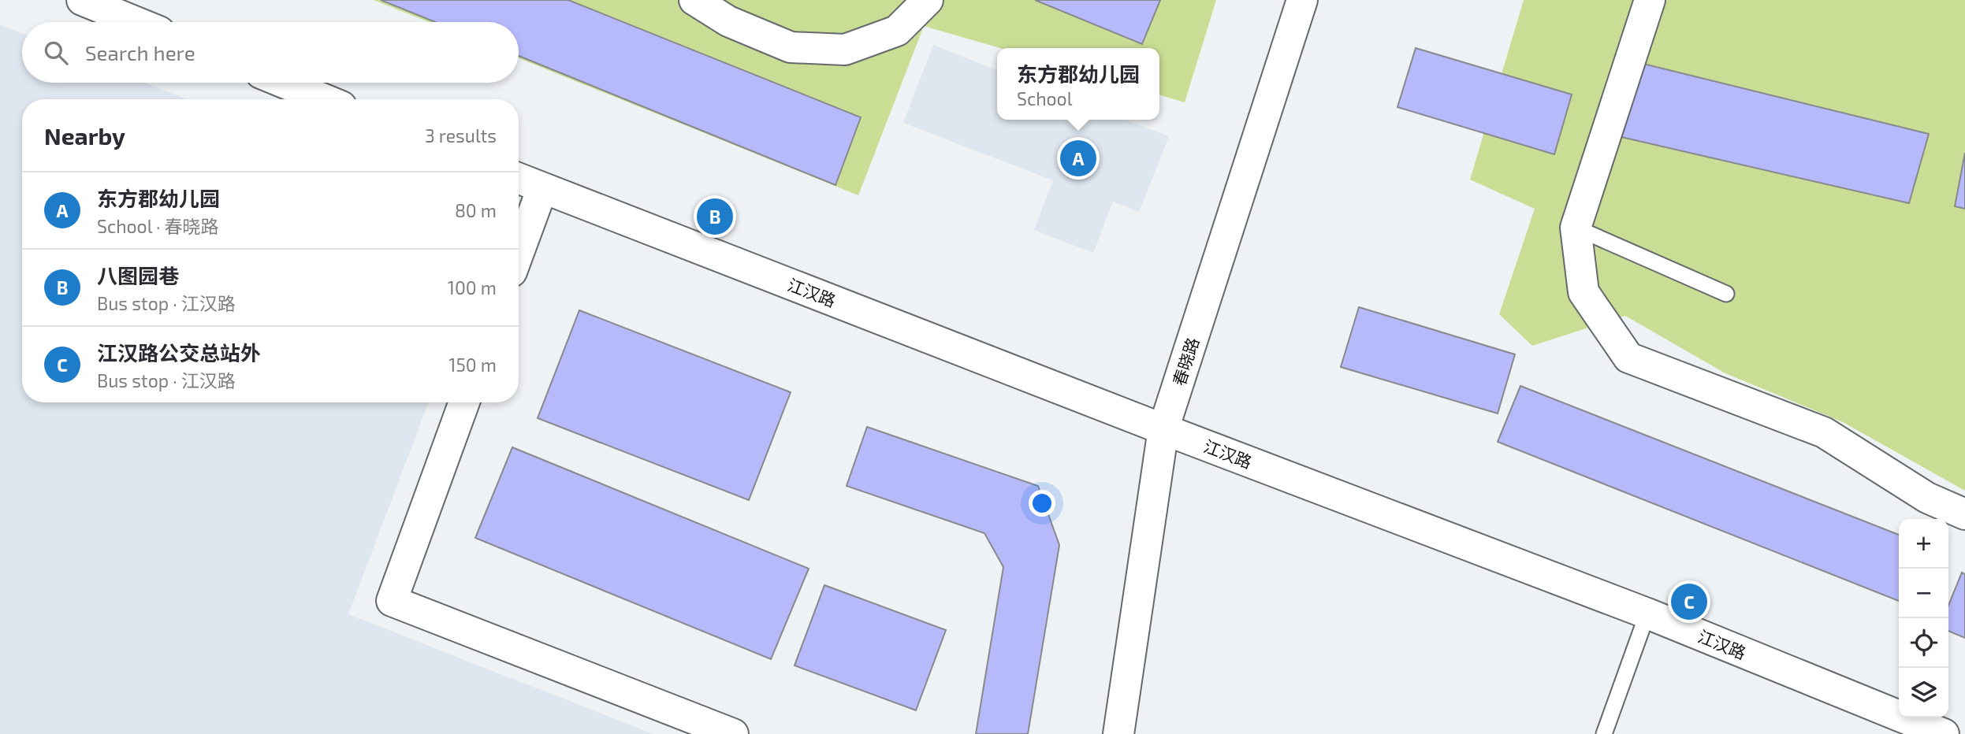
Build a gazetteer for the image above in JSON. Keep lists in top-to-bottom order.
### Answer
{
  "streets": {
    "street": ["江汉路", "春晓路"]
  },
  "crossings": [
    ["江汉路", "春晓路"]
  ],
  "page": {
    "search": "Search here",
    "popup": ["东方郡幼儿园", "School"],
    "heading": ["Nearby", "3 results"],
    "pins": ["A", "B", "C"],
    "list": [
      {
        "mark": "A",
        "name": "东方郡幼儿园",
        "note": "School · 春晓路",
        "value": "80 m"
      },
      {
        "mark": "B",
        "name": "八图园巷",
        "note": "Bus stop · 江汉路",
        "value": "100 m"
      },
      {
        "mark": "C",
        "name": "江汉路公交总站外",
        "note": "Bus stop · 江汉路",
        "value": "150 m"
      }
    ],
    "map_buttons": ["+", "−"]
  }
}
